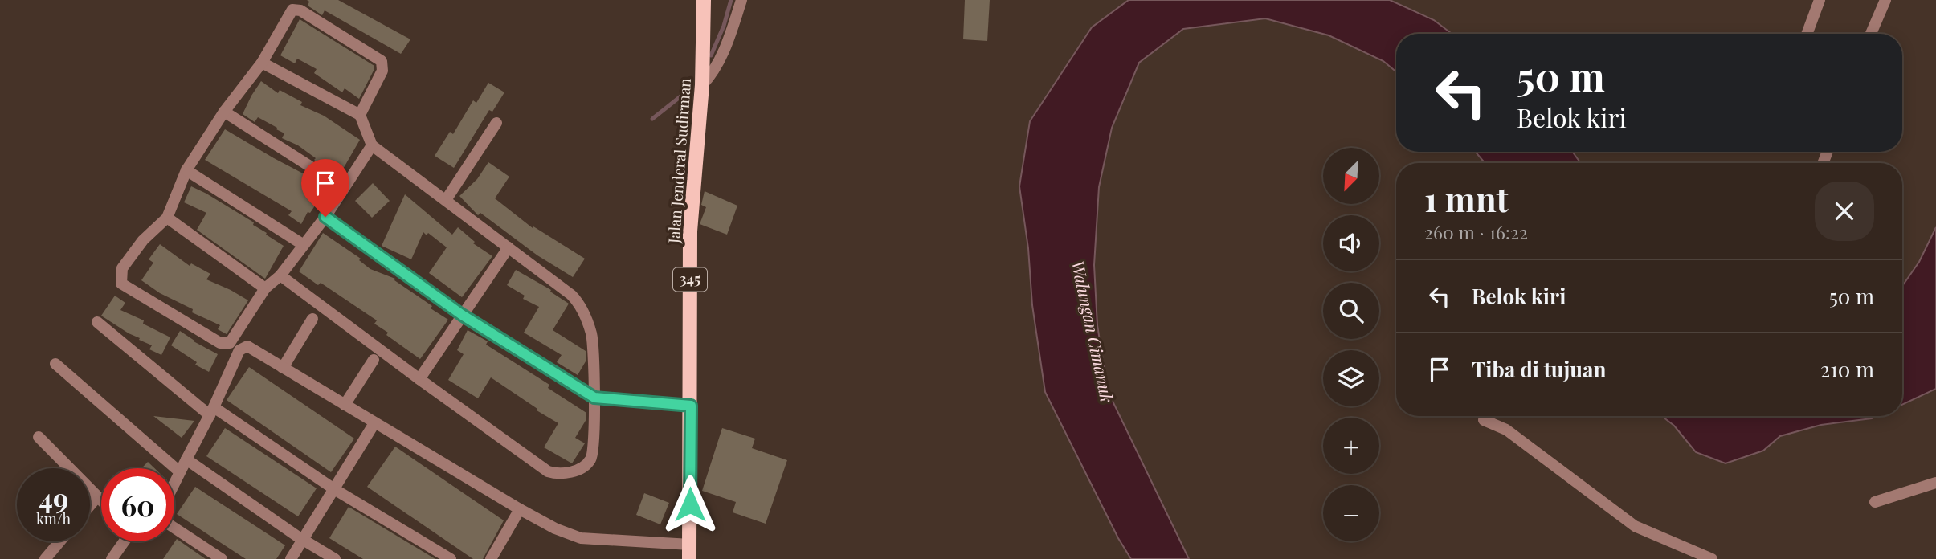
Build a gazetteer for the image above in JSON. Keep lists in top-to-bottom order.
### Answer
{
  "streets": {
    "main road": ["Jalan Jenderal Sudirman", "345"]
  },
  "water": ["Walungan Cimanuk"],
  "north": "bottom left",
  "page": {
    "turn": ["50 m", "Belok kiri"],
    "map_buttons": ["+", "−"],
    "heading": ["1 mnt", "260 m · 16:22"],
    "list": [
      {
        "name": "Belok kiri",
        "value": "50 m"
      },
      {
        "name": "Tiba di tujuan",
        "value": "210 m"
      }
    ],
    "speed": "49 km/h",
    "limit": "60"
  }
}
